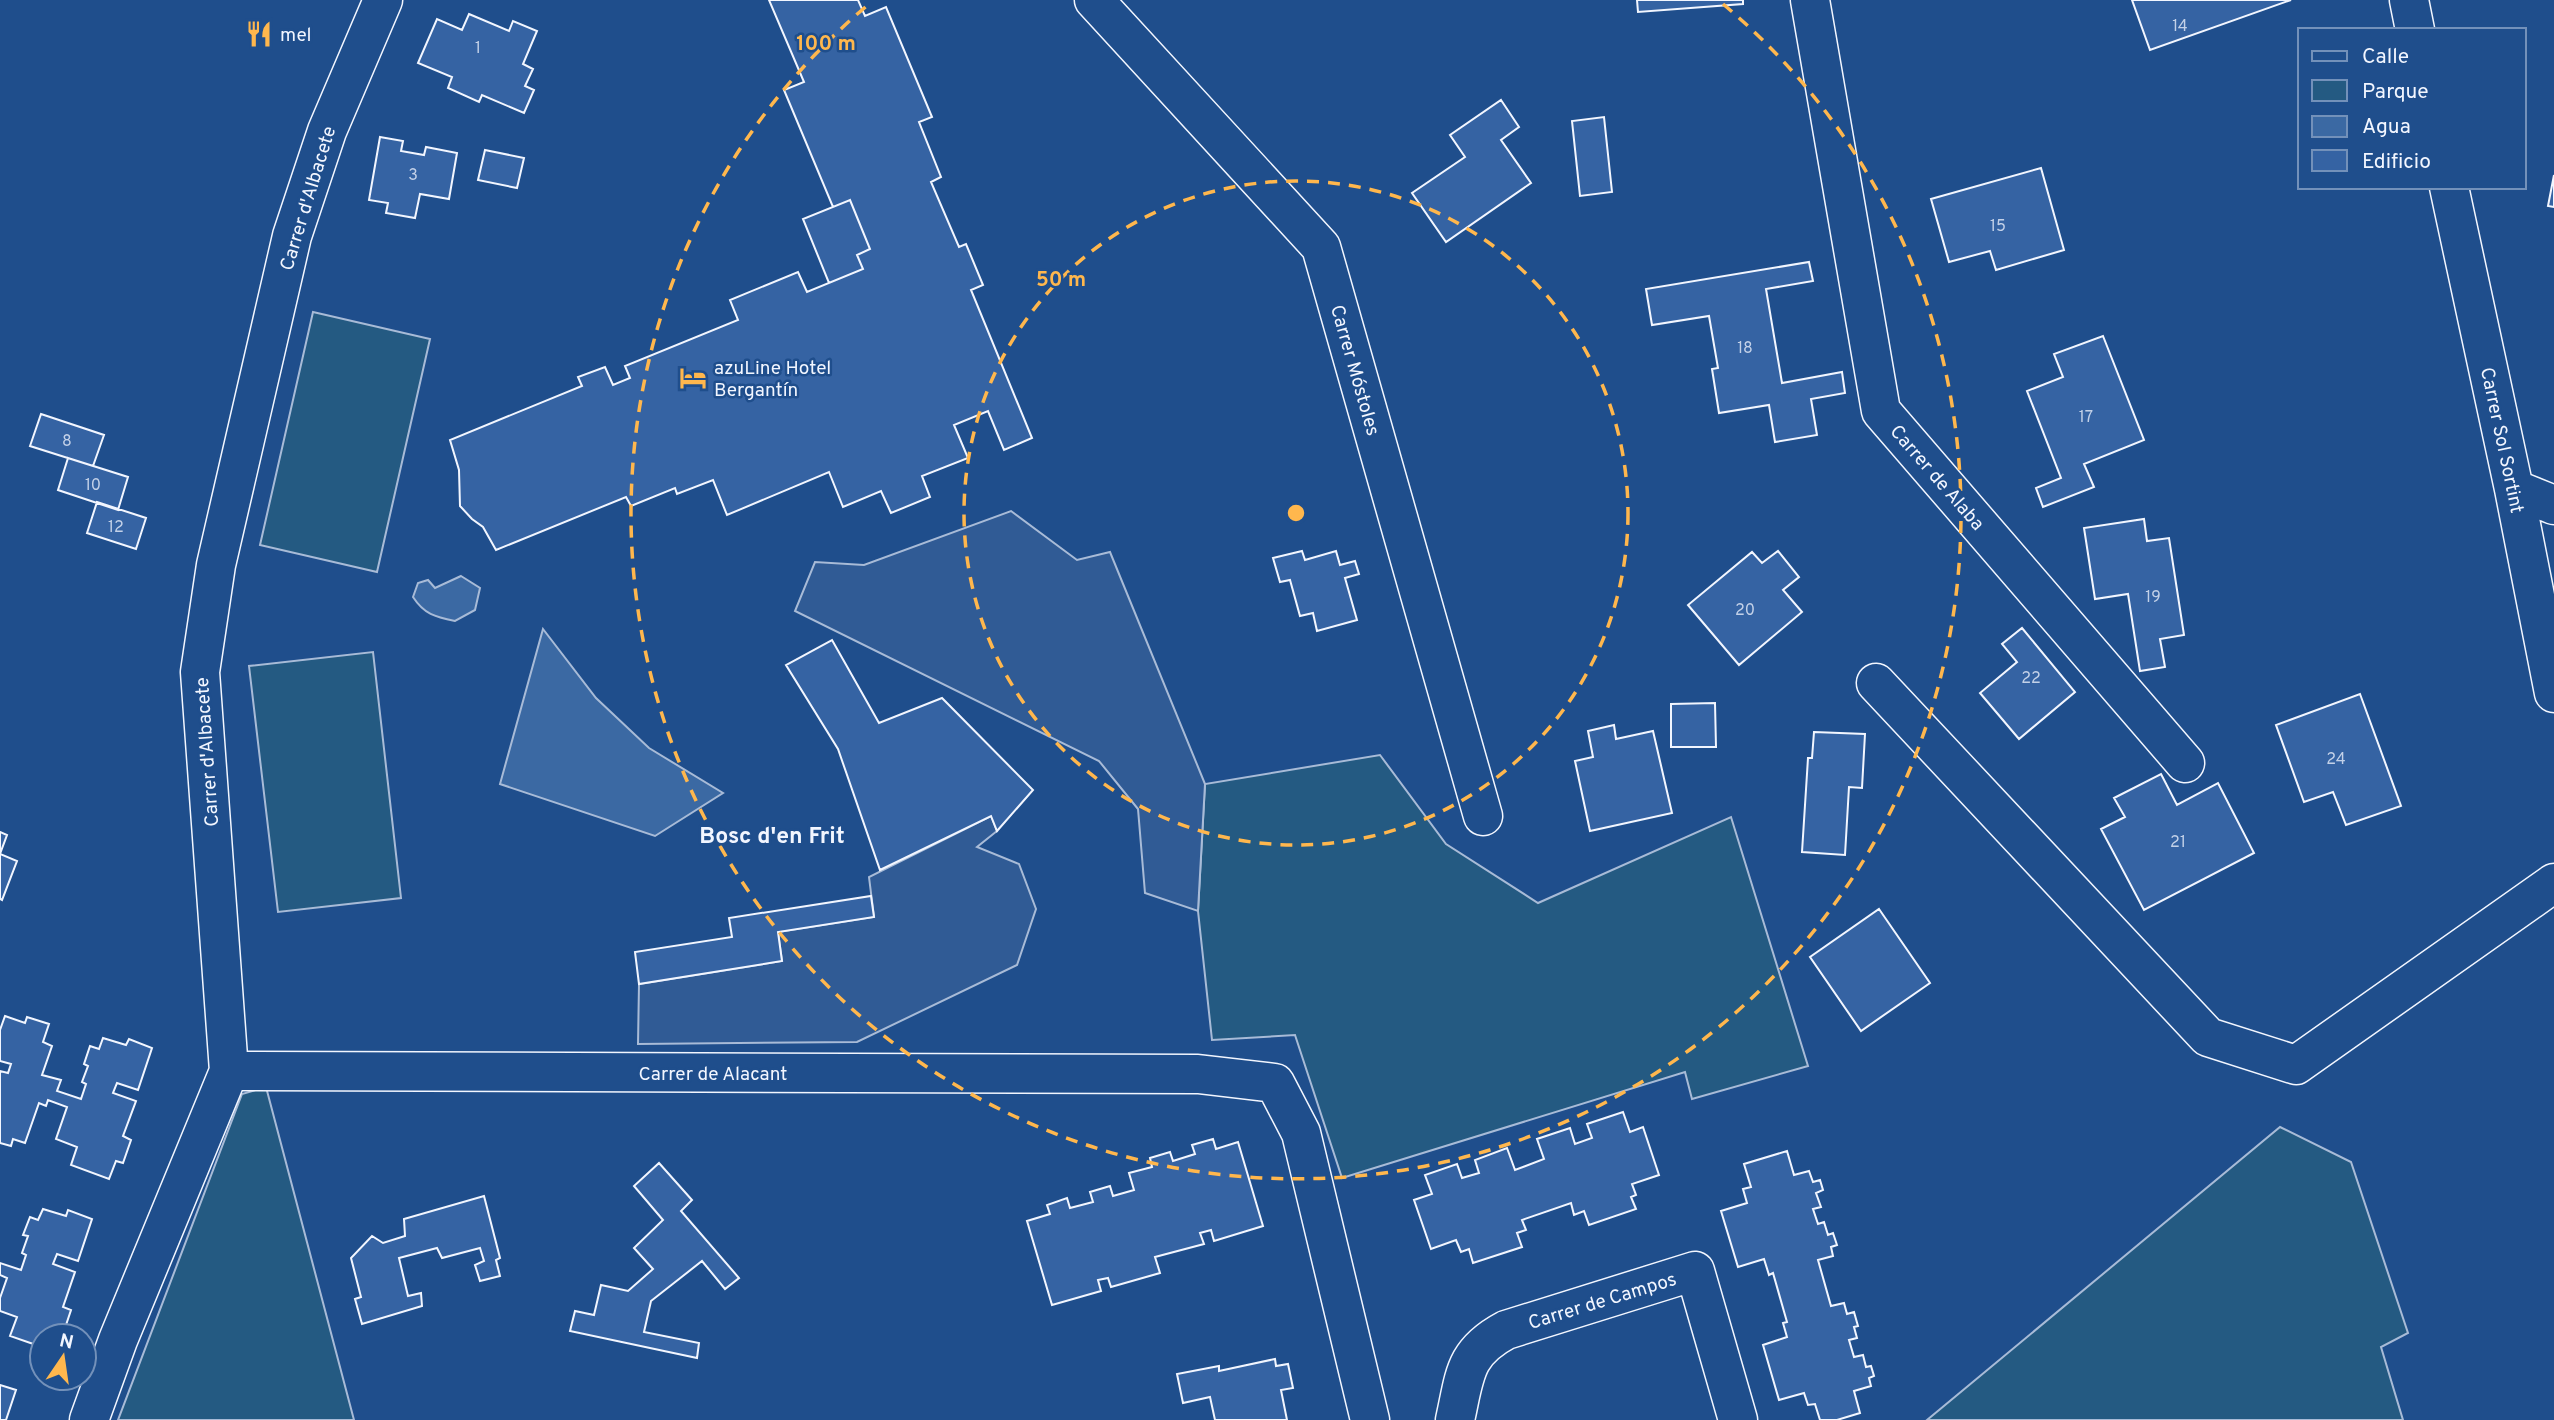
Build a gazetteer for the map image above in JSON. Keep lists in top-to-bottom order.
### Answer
{
  "streets": {
    "street": [
      "Carrer d'Albacete",
      "Carrer Móstoles",
      "Carrer Sol Sortint",
      "Carrer de Alaba",
      "Carrer de Alacant",
      "Carrer de Campos"
    ]
  },
  "crossings": [
    ["Carrer d'Albacete", "Carrer de Alacant"]
  ],
  "districts": ["Bosc d'en Frit"],
  "places": {
    "restaurant": ["mel"],
    "hotel": ["azuLine Hotel Bergantín"]
  },
  "house_numbers": [
    "14",
    "1",
    "3",
    "15",
    "18",
    "17",
    "8",
    "10",
    "12",
    "19",
    "20",
    "22",
    "24",
    "21"
  ],
  "legend": [
    "Calle",
    "Parque",
    "Agua",
    "Edificio"
  ],
  "north": "top",
  "rings": ["100 m", "50 m"]
}
